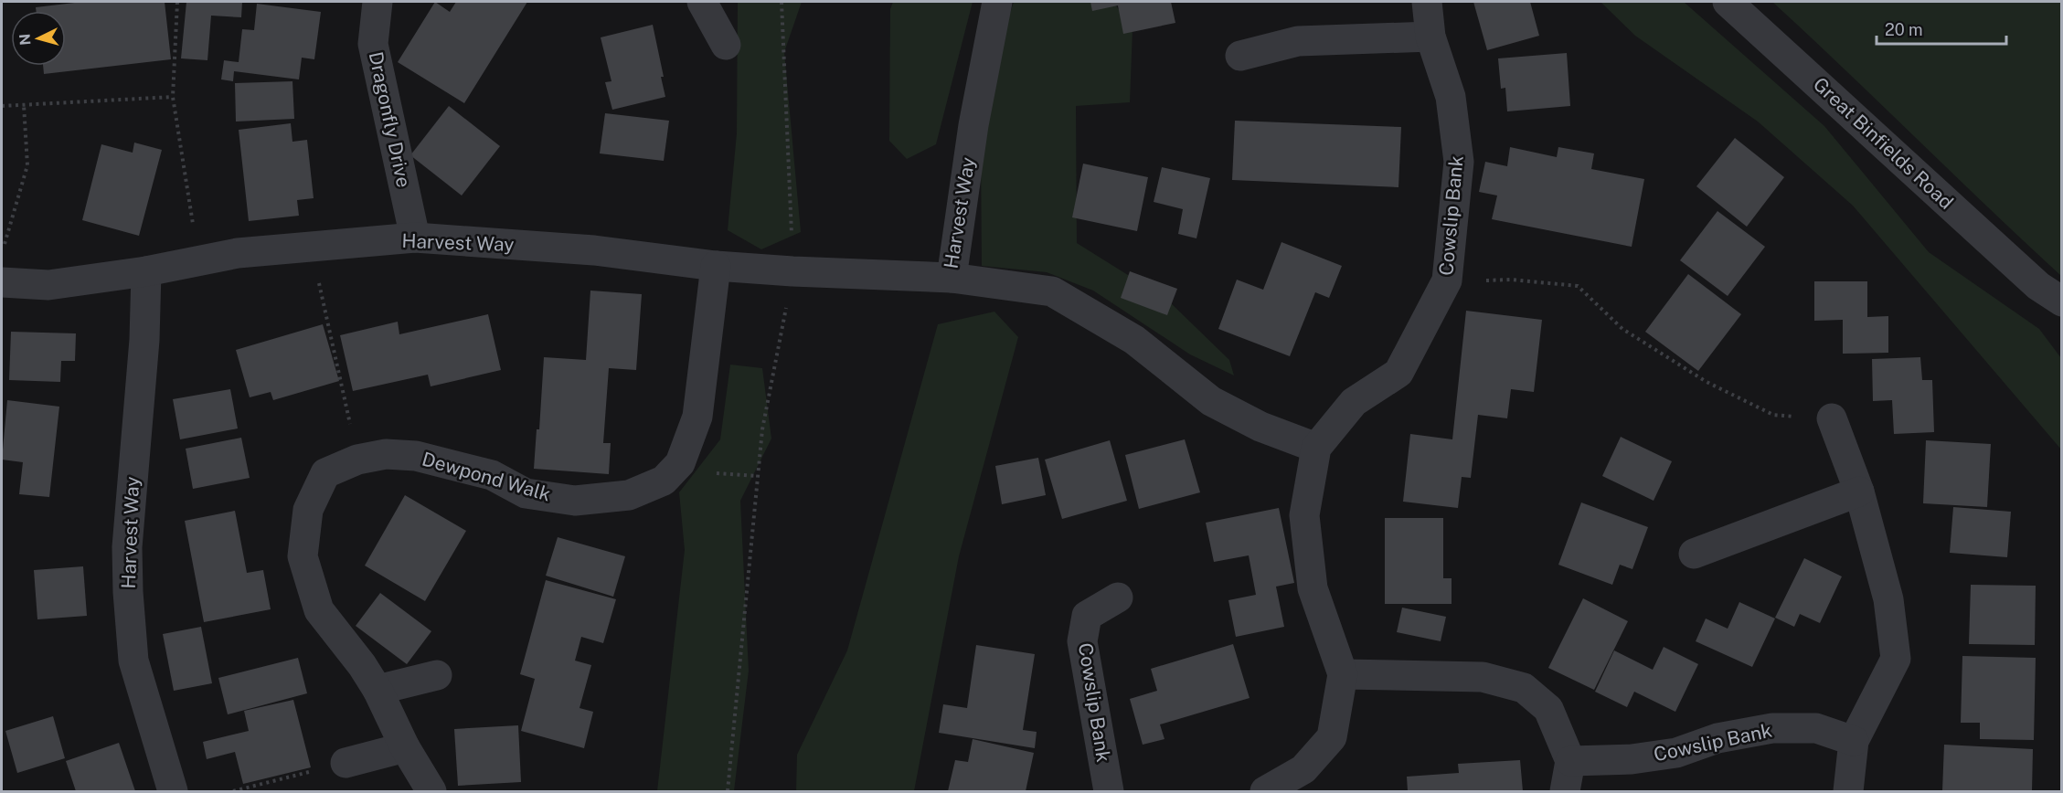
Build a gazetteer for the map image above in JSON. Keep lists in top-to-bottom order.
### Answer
{
  "streets": {
    "street": [
      "Dragonfly Drive",
      "Great Binfields Road",
      "Harvest Way",
      "Cowslip Bank",
      "Dewpond Walk"
    ]
  },
  "crossings": [
    ["Dragonfly Drive", "Harvest Way"],
    ["Harvest Way", "Dewpond Walk"]
  ],
  "scale_bar": "20 m",
  "north": "left"
}
